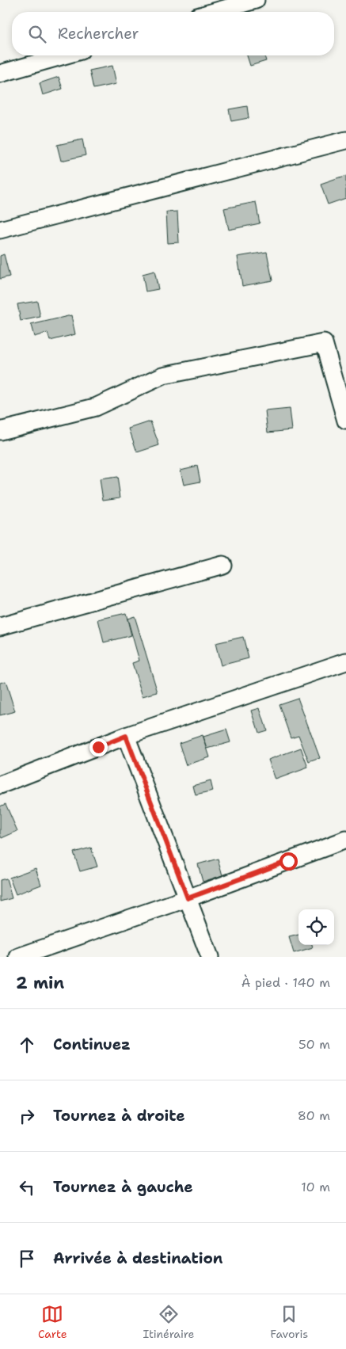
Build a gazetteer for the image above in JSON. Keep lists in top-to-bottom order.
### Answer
{
  "page": {
    "search": "Rechercher",
    "heading": ["2 min", "À pied · 140 m"],
    "list": [
      ["Continuez", "50 m"],
      ["Tournez à droite", "80 m"],
      ["Tournez à gauche", "10 m"],
      "Arrivée à destination"
    ],
    "nav": ["Carte", "Itinéraire", "Favoris"]
  }
}
